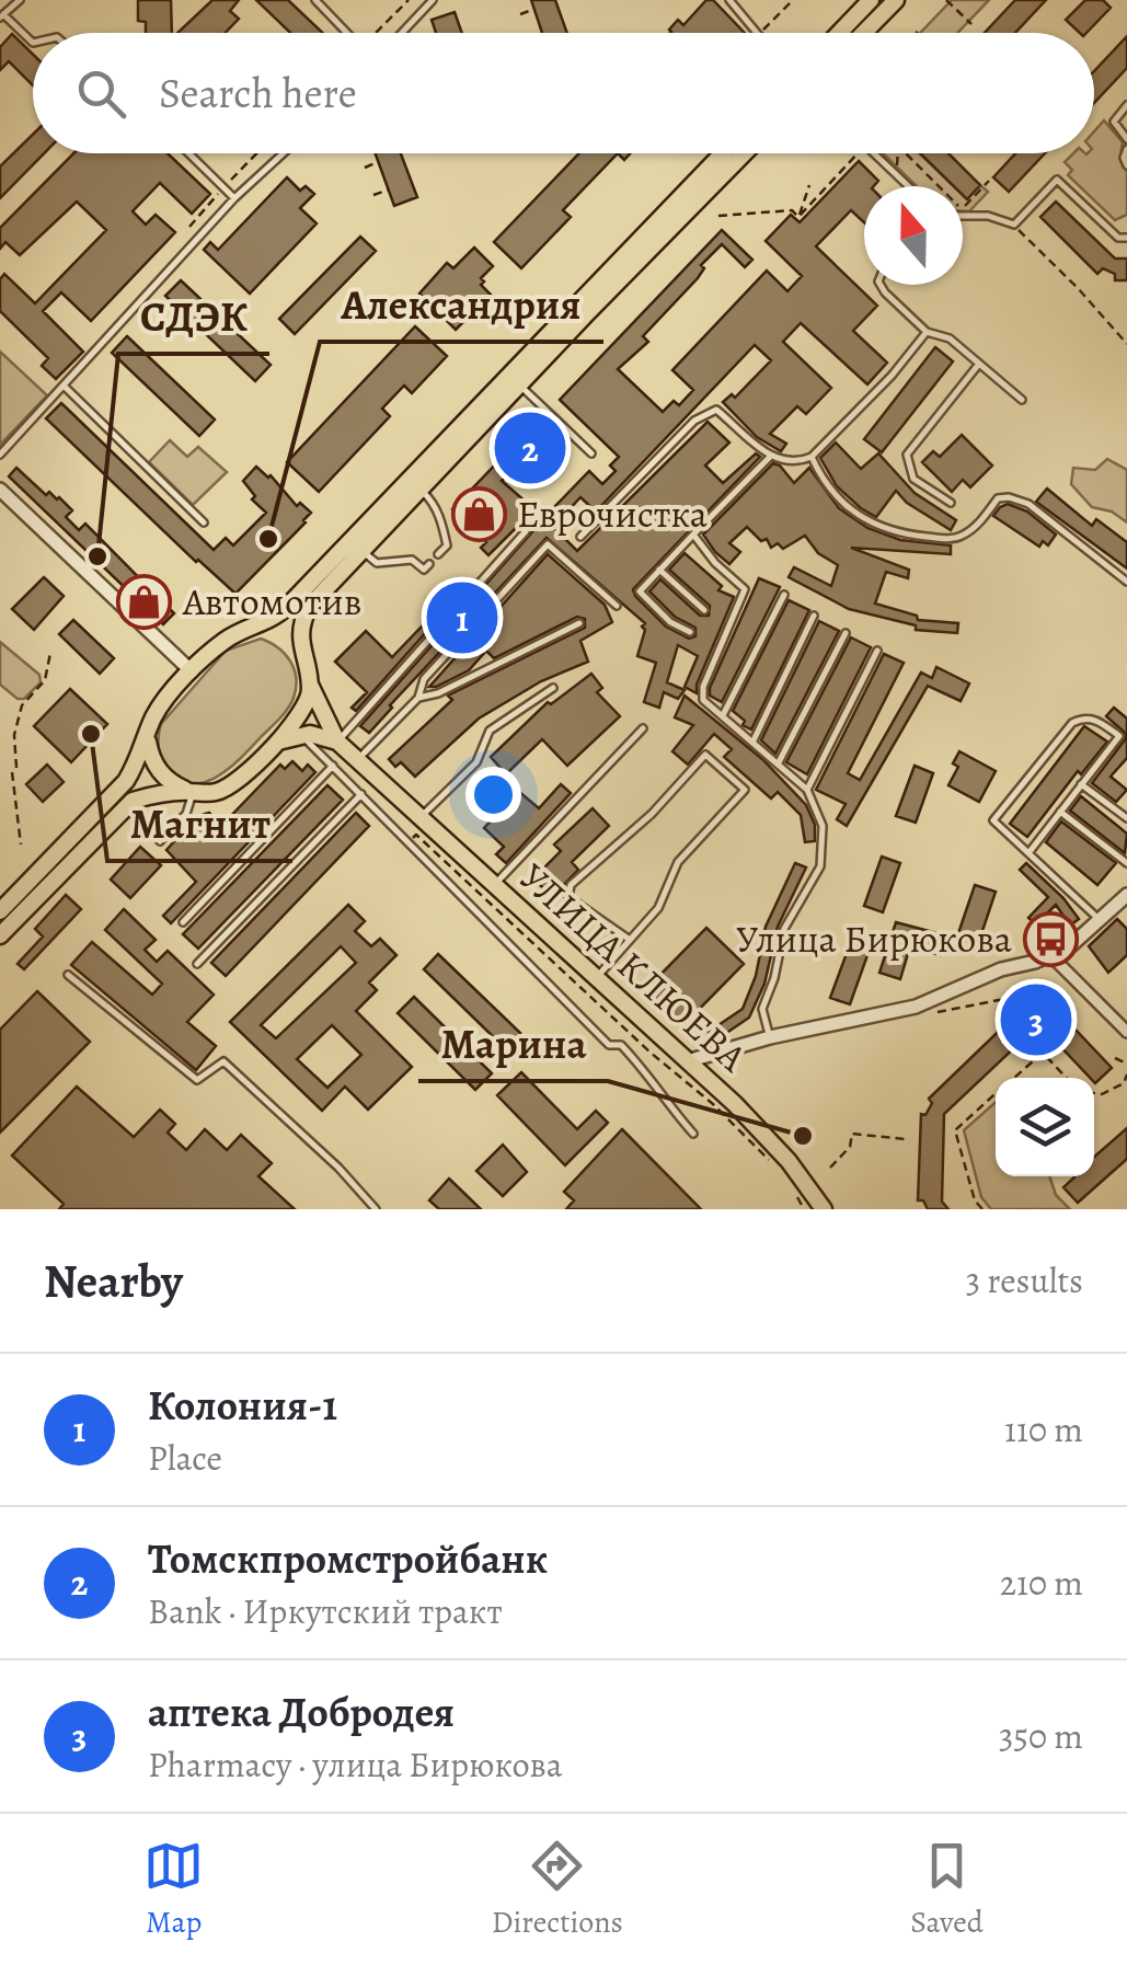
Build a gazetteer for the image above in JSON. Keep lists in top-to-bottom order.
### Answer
{
  "streets": {
    "main road": ["УЛИЦА КЛЮЕВА"]
  },
  "places": {
    "shop": ["Еврочистка", "Автомотив"],
    "other": [
      "Александрия",
      "СДЭК",
      "Магнит",
      "Марина"
    ],
    "bus stop": ["Улица Бирюкова"]
  },
  "north": "top",
  "page": {
    "search": "Search here",
    "pins": ["2", "1", "3"],
    "heading": ["Nearby", "3 results"],
    "list": [
      {
        "mark": "1",
        "name": "Колония-1",
        "note": "Place",
        "value": "110 m"
      },
      {
        "mark": "2",
        "name": "Томскпромстройбанк",
        "note": "Bank · Иркутский тракт",
        "value": "210 m"
      },
      {
        "mark": "3",
        "name": "аптека Добродея",
        "note": "Pharmacy · улица Бирюкова",
        "value": "350 m"
      }
    ],
    "nav": ["Map", "Directions", "Saved"]
  }
}
